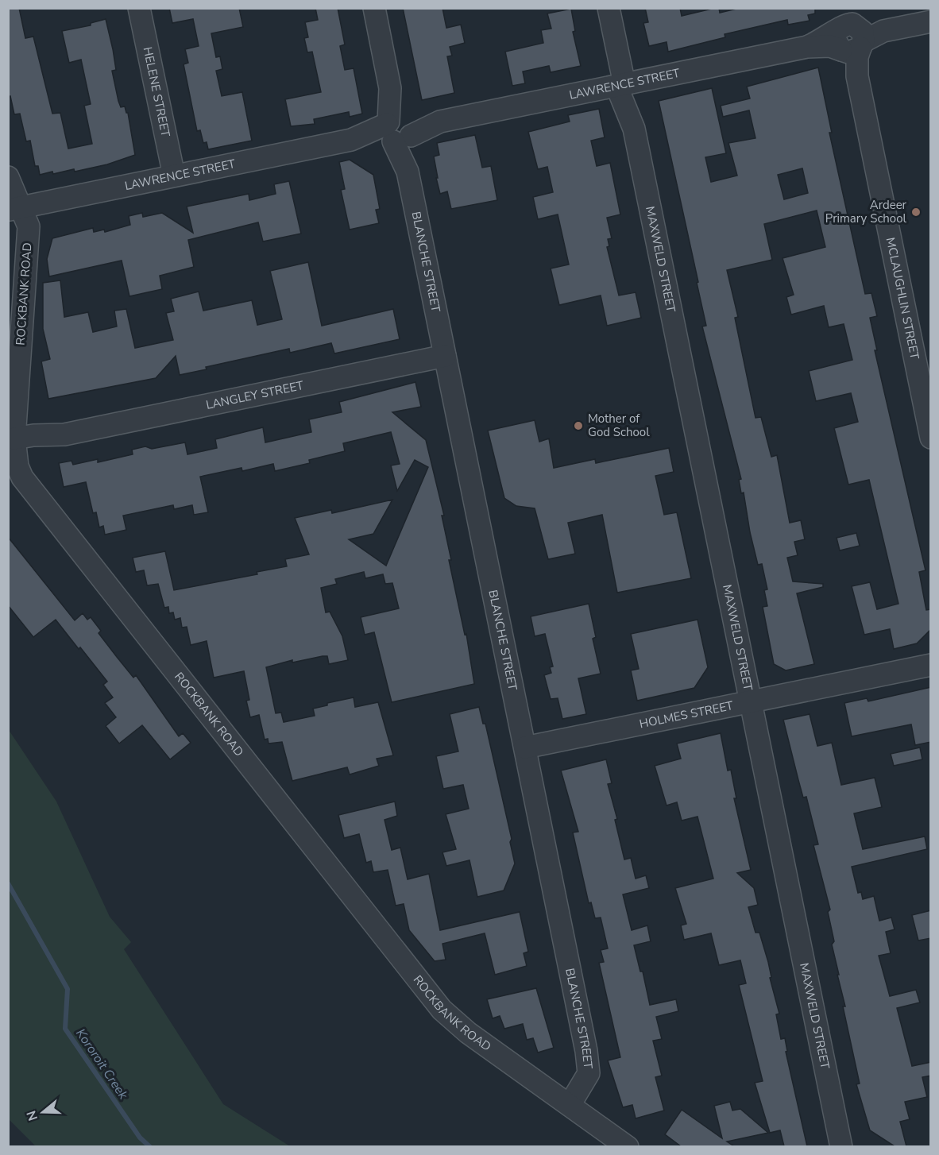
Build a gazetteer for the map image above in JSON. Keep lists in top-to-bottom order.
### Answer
{
  "streets": {
    "street": [
      "LAWRENCE STREET",
      "HELENE STREET",
      "MAXWELD STREET",
      "BLANCHE STREET",
      "ROCKBANK ROAD",
      "MCLAUGHLIN STREET",
      "LANGLEY STREET",
      "HOLMES STREET"
    ]
  },
  "crossings": [
    ["LAWRENCE STREET", "HELENE STREET"],
    ["LAWRENCE STREET", "MAXWELD STREET"],
    ["LAWRENCE STREET", "BLANCHE STREET"],
    ["LAWRENCE STREET", "ROCKBANK ROAD"],
    ["LAWRENCE STREET", "MCLAUGHLIN STREET"],
    ["MAXWELD STREET", "HOLMES STREET"],
    ["BLANCHE STREET", "ROCKBANK ROAD"],
    ["BLANCHE STREET", "LANGLEY STREET"],
    ["BLANCHE STREET", "HOLMES STREET"],
    ["ROCKBANK ROAD", "LANGLEY STREET"]
  ],
  "water": ["Kororoit Creek"],
  "places": ["Ardeer Primary School", "Mother of God School"],
  "north": "left"
}
